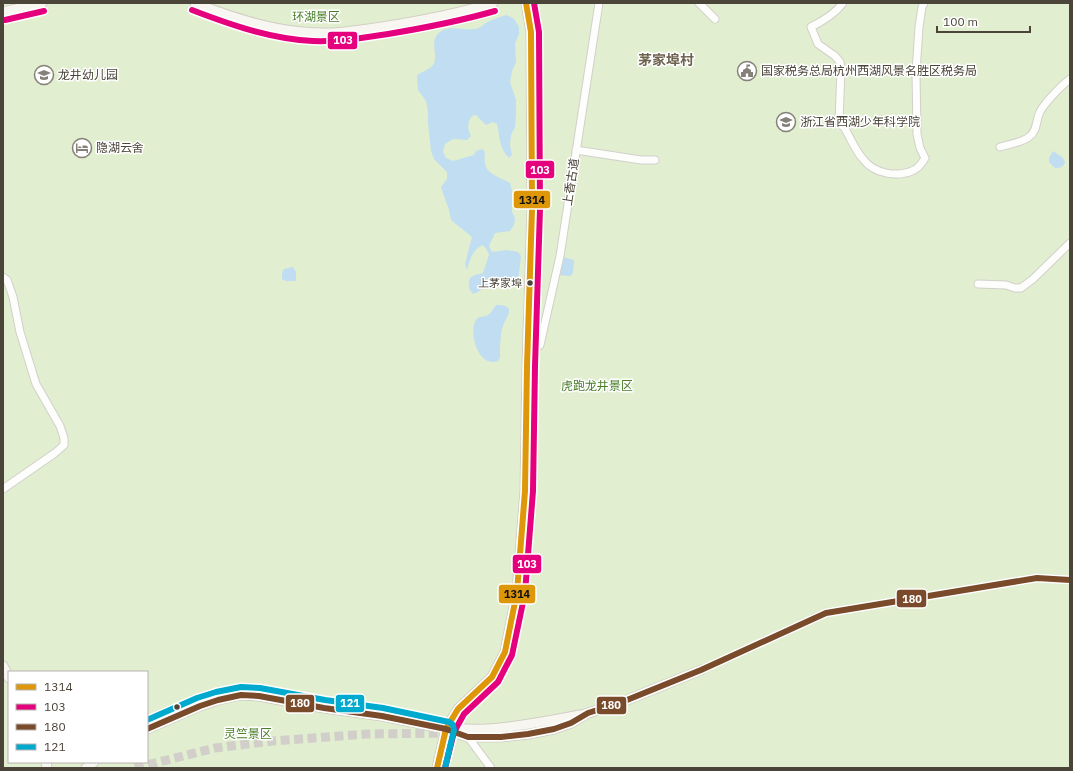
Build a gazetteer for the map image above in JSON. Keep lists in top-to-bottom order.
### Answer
{
  "streets": {
    "street": ["上香古道"]
  },
  "districts": ["茅家埠村"],
  "parks": ["环湖景区", "虎跑龙井景区", "灵竺景区"],
  "places": {
    "public building": ["国家税务总局杭州西湖风景名胜区税务局"],
    "school or university": ["龙井幼儿园", "浙江省西湖少年科学院"],
    "hotel": ["隐湖云舍"],
    "other": ["上茅家埠"]
  },
  "lines": [
    "transit line 1314",
    "transit line 103",
    "transit line 180",
    "transit line 121"
  ],
  "legend": [
    "1314",
    "103",
    "180",
    "121"
  ],
  "scale_bar": "100 m"
}
